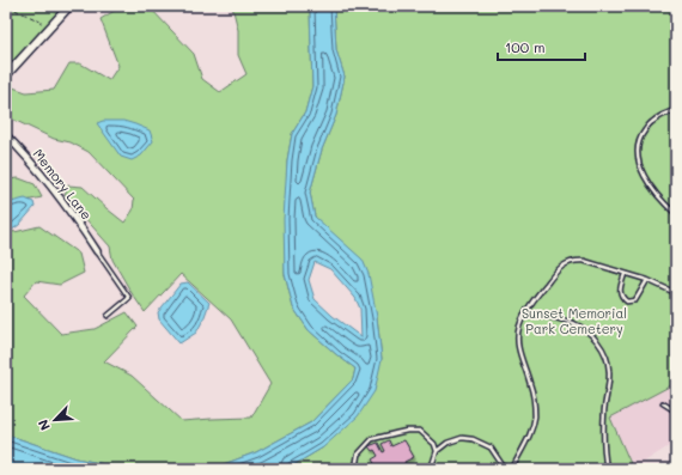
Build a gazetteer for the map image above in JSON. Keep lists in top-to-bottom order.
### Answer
{
  "streets": {
    "street": ["Memory Lane"]
  },
  "parks": ["Sunset Memorial Park Cemetery"],
  "scale_bar": "100 m",
  "north": "bottom left"
}
